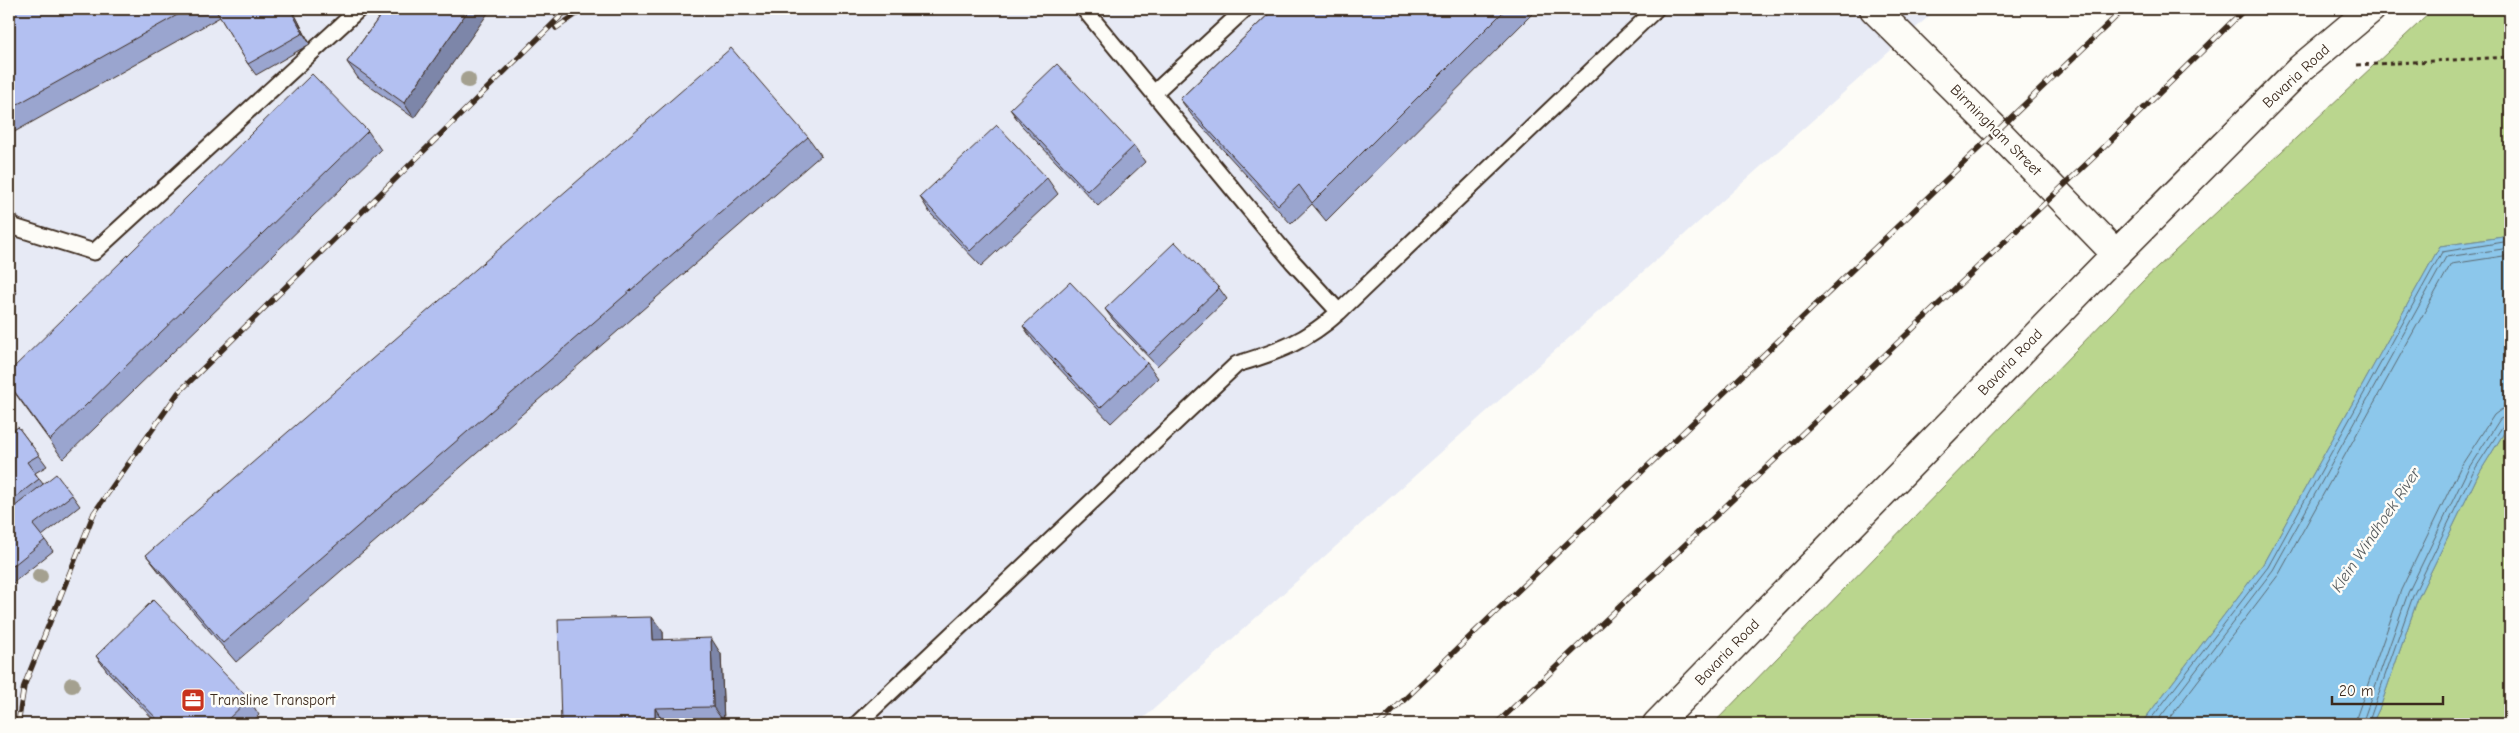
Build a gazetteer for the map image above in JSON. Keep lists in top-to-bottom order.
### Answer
{
  "streets": {
    "street": ["Bavaria Road", "Birmingham Street"]
  },
  "crossings": [
    ["Bavaria Road", "Birmingham Street"]
  ],
  "water": ["Klein Windhoek River"],
  "places": {
    "office": ["Transline Transport"]
  },
  "scale_bar": "20 m"
}
